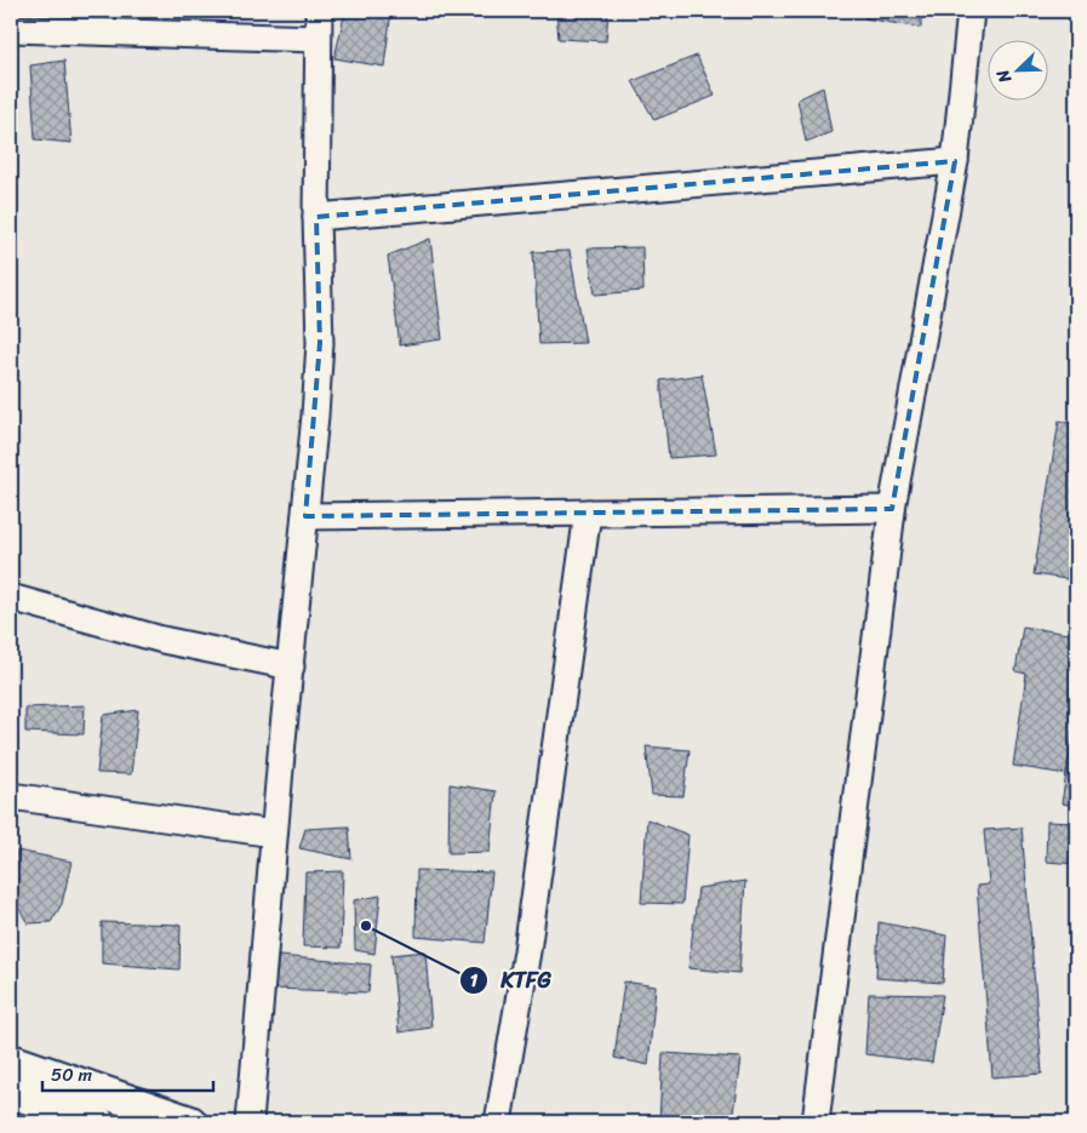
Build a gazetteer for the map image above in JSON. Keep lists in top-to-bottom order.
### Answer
{
  "places": ["KTFG"],
  "scale_bar": "50 m",
  "north": "bottom left"
}
